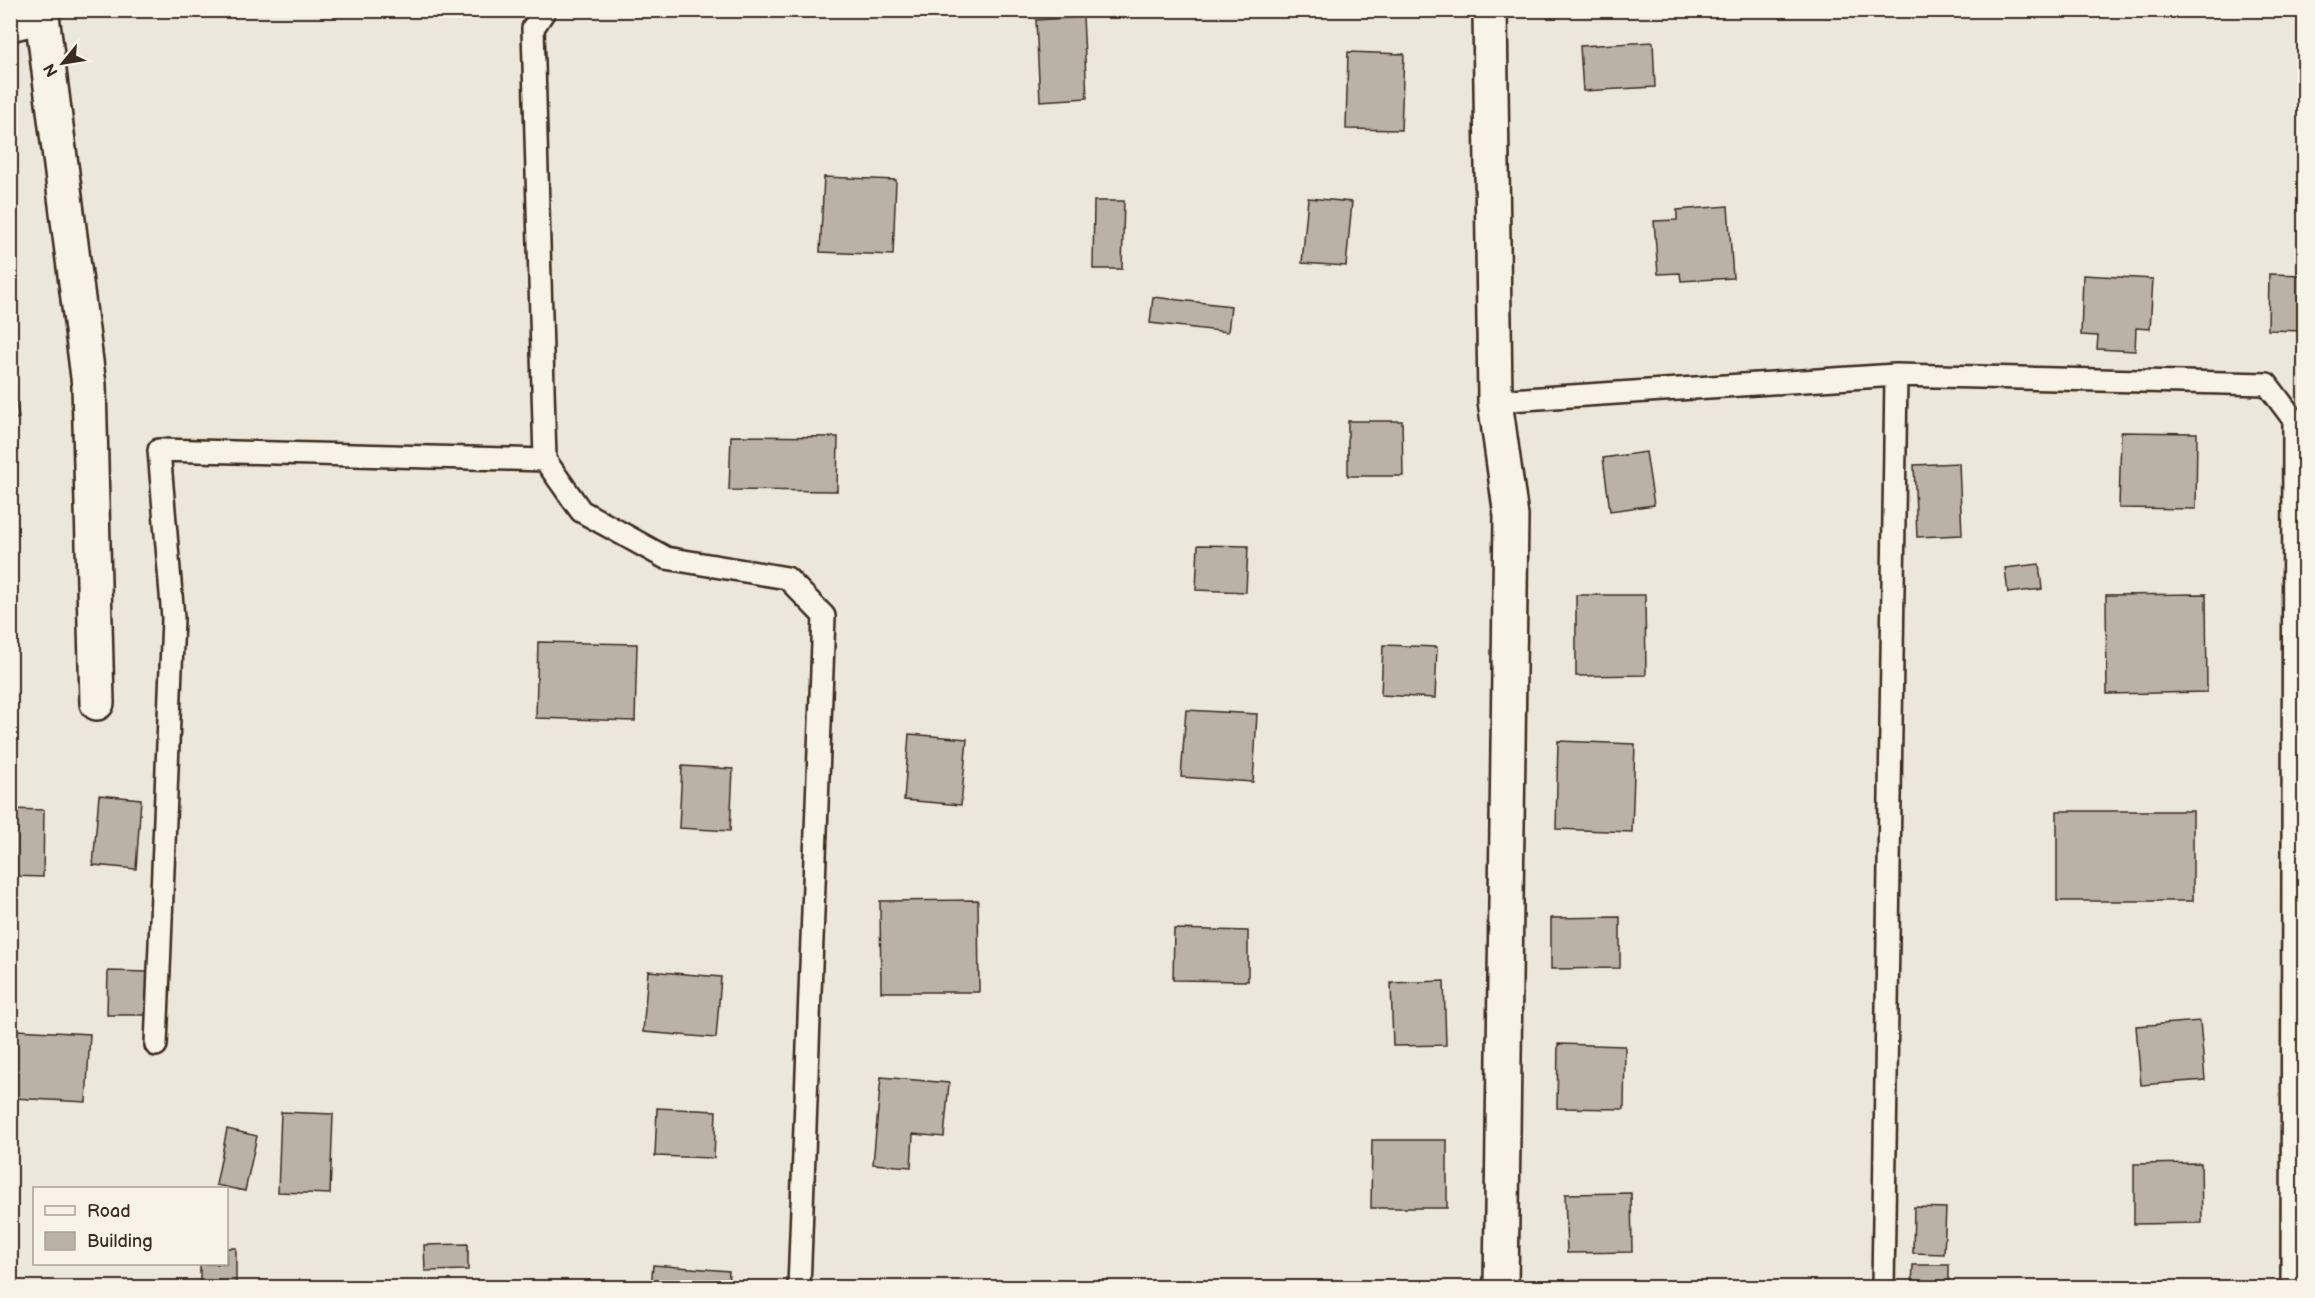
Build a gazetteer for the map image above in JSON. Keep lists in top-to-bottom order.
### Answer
{
  "legend": ["Road", "Building"],
  "north": "bottom left"
}
